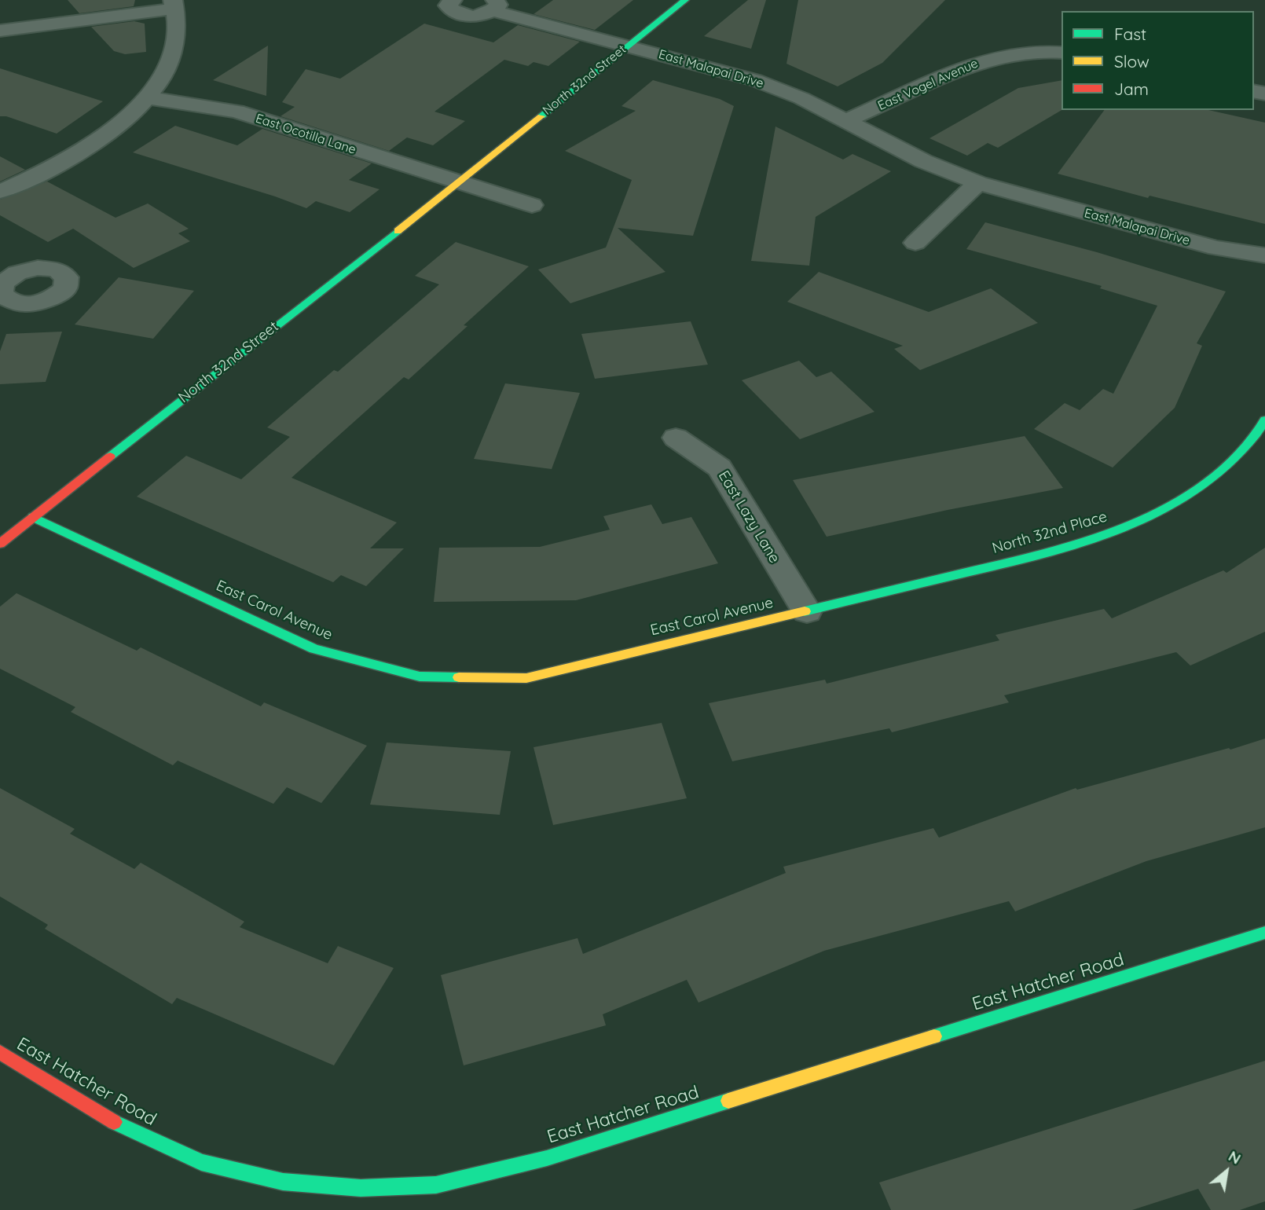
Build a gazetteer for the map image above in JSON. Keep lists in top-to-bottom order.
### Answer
{
  "streets": {
    "street": [
      "East Malapai Drive",
      "North 32nd Street",
      "East Vogel Avenue",
      "East Ocotilla Lane",
      "East Lazy Lane",
      "North 32nd Place",
      "East Carol Avenue",
      "East Hatcher Road"
    ]
  },
  "crossings": [
    ["East Malapai Drive", "North 32nd Street"],
    ["East Malapai Drive", "East Vogel Avenue"],
    ["North 32nd Street", "East Ocotilla Lane"],
    ["North 32nd Street", "East Carol Avenue"],
    ["East Lazy Lane", "North 32nd Place"],
    ["East Lazy Lane", "East Carol Avenue"],
    ["North 32nd Place", "East Carol Avenue"]
  ],
  "legend": ["Fast", "Slow", "Jam"],
  "north": "top right"
}
